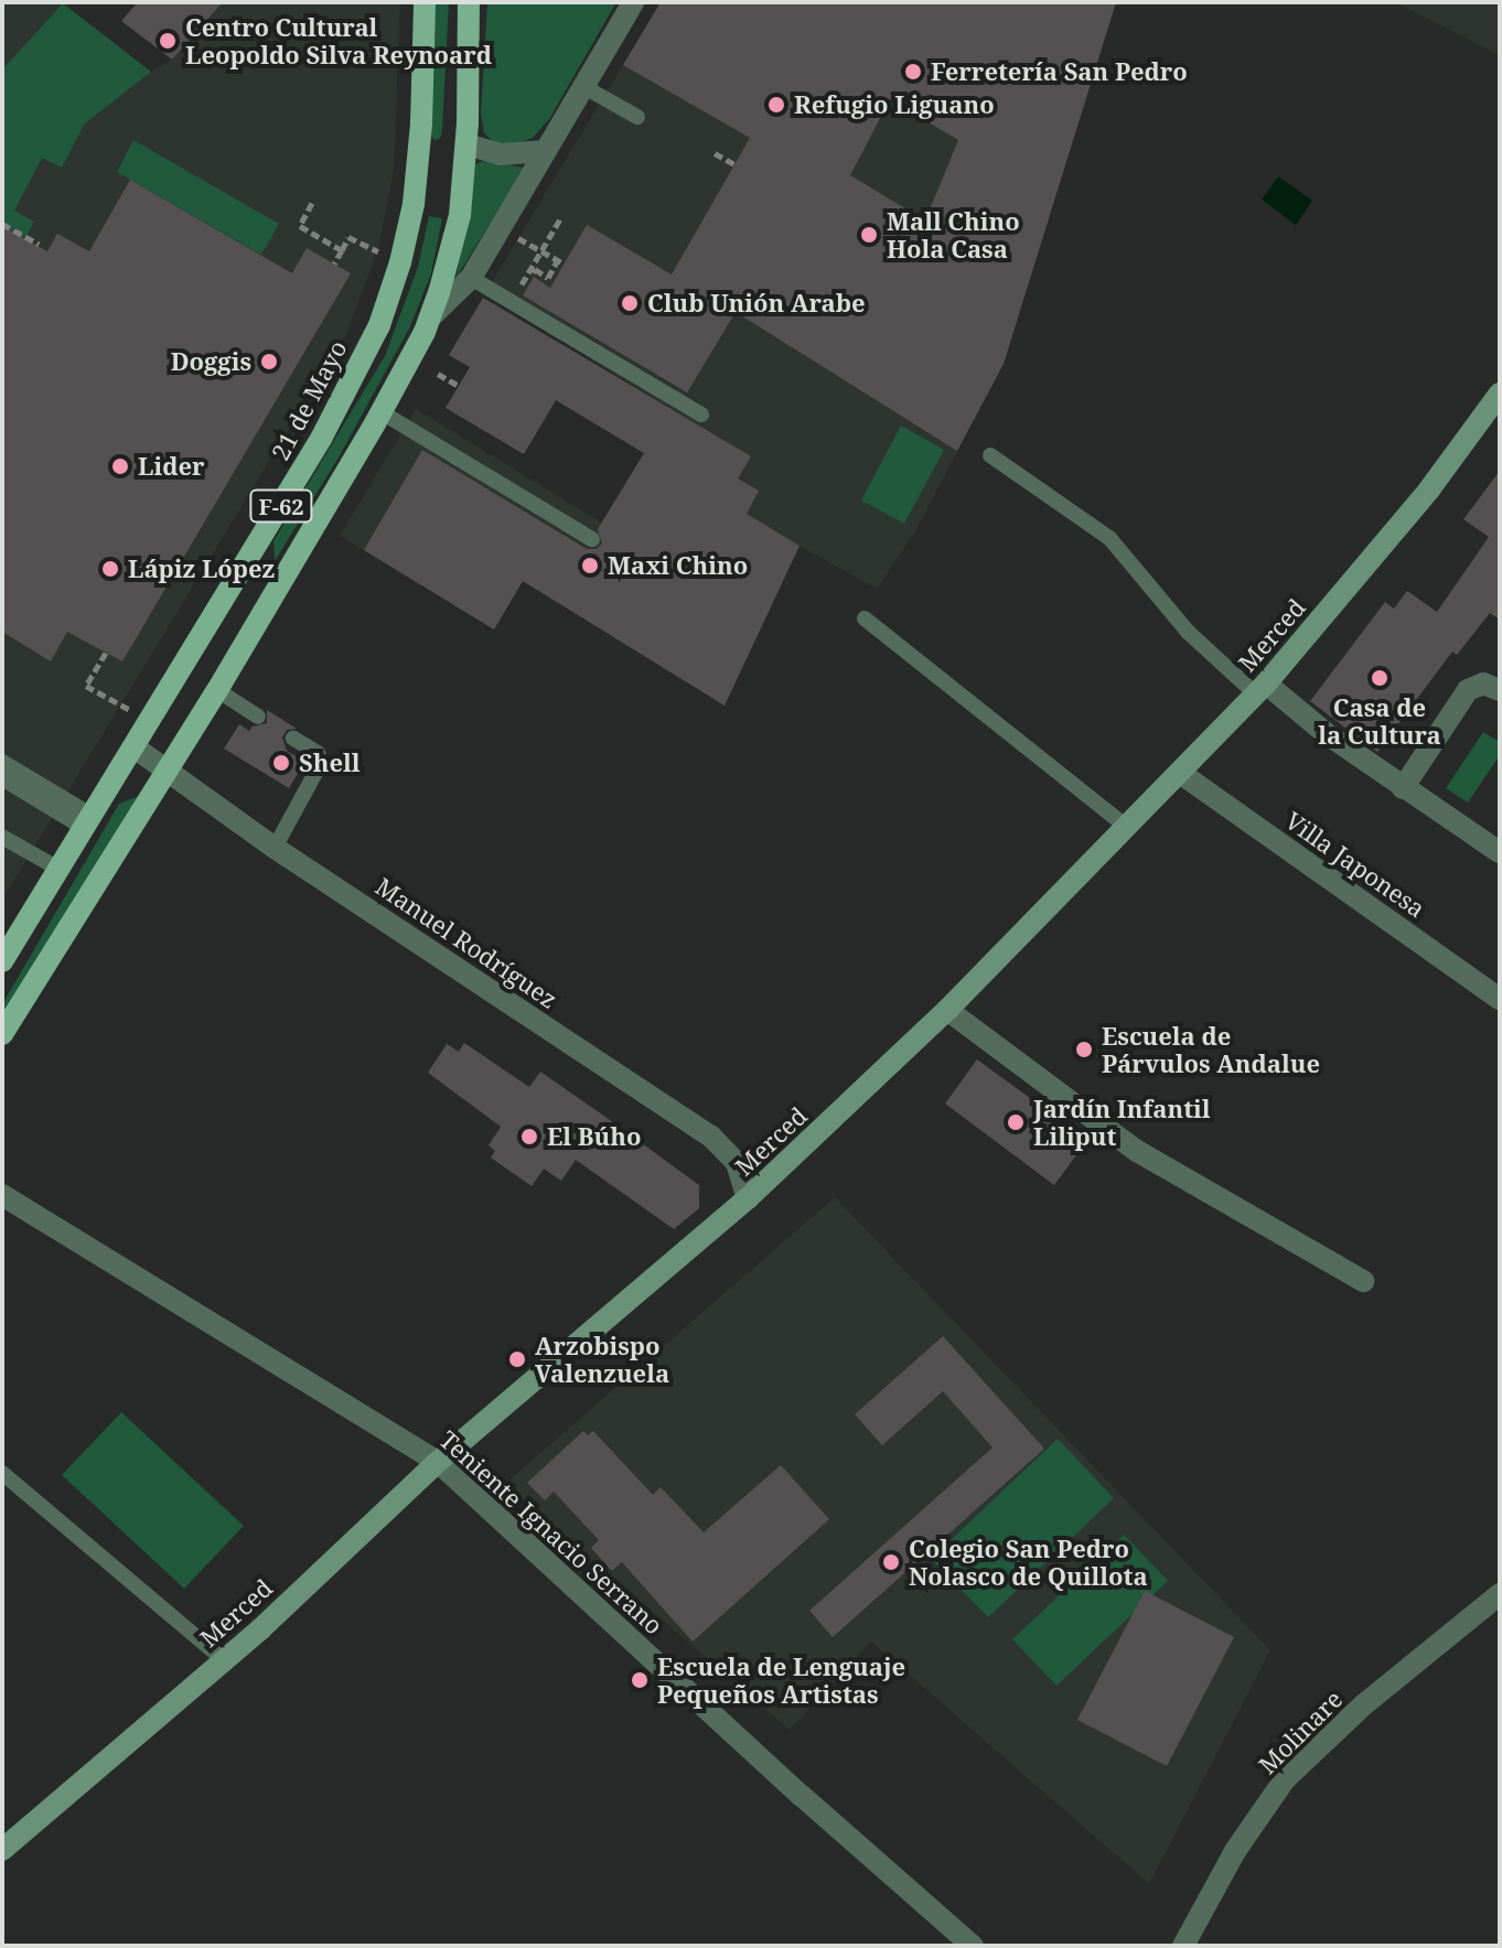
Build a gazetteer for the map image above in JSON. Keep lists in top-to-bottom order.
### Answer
{
  "streets": {
    "main road": ["21 de Mayo", "F-62", "Merced"],
    "street": [
      "Villa Japonesa",
      "Manuel Rodríguez",
      "Teniente Ignacio Serrano",
      "Molinare"
    ]
  },
  "crossings": [
    ["21 de Mayo", "Manuel Rodríguez"],
    ["F-62", "Manuel Rodríguez"],
    ["Merced", "Villa Japonesa"],
    ["Merced", "Manuel Rodríguez"],
    ["Merced", "Teniente Ignacio Serrano"]
  ],
  "places": [
    "Centro Cultural Leopoldo Silva Reynoard",
    "Ferretería San Pedro",
    "Refugio Liguano",
    "Mall Chino Hola Casa",
    "Club Unión Arabe",
    "Doggis",
    "Lider",
    "Maxi Chino",
    "Lápiz López",
    "Casa de la Cultura",
    "Shell",
    "Escuela de Párvulos Andalue",
    "Jardín Infantil Liliput",
    "El Búho",
    "Arzobispo Valenzuela",
    "Colegio San Pedro Nolasco de Quillota",
    "Escuela de Lenguaje Pequeños Artistas"
  ]
}
